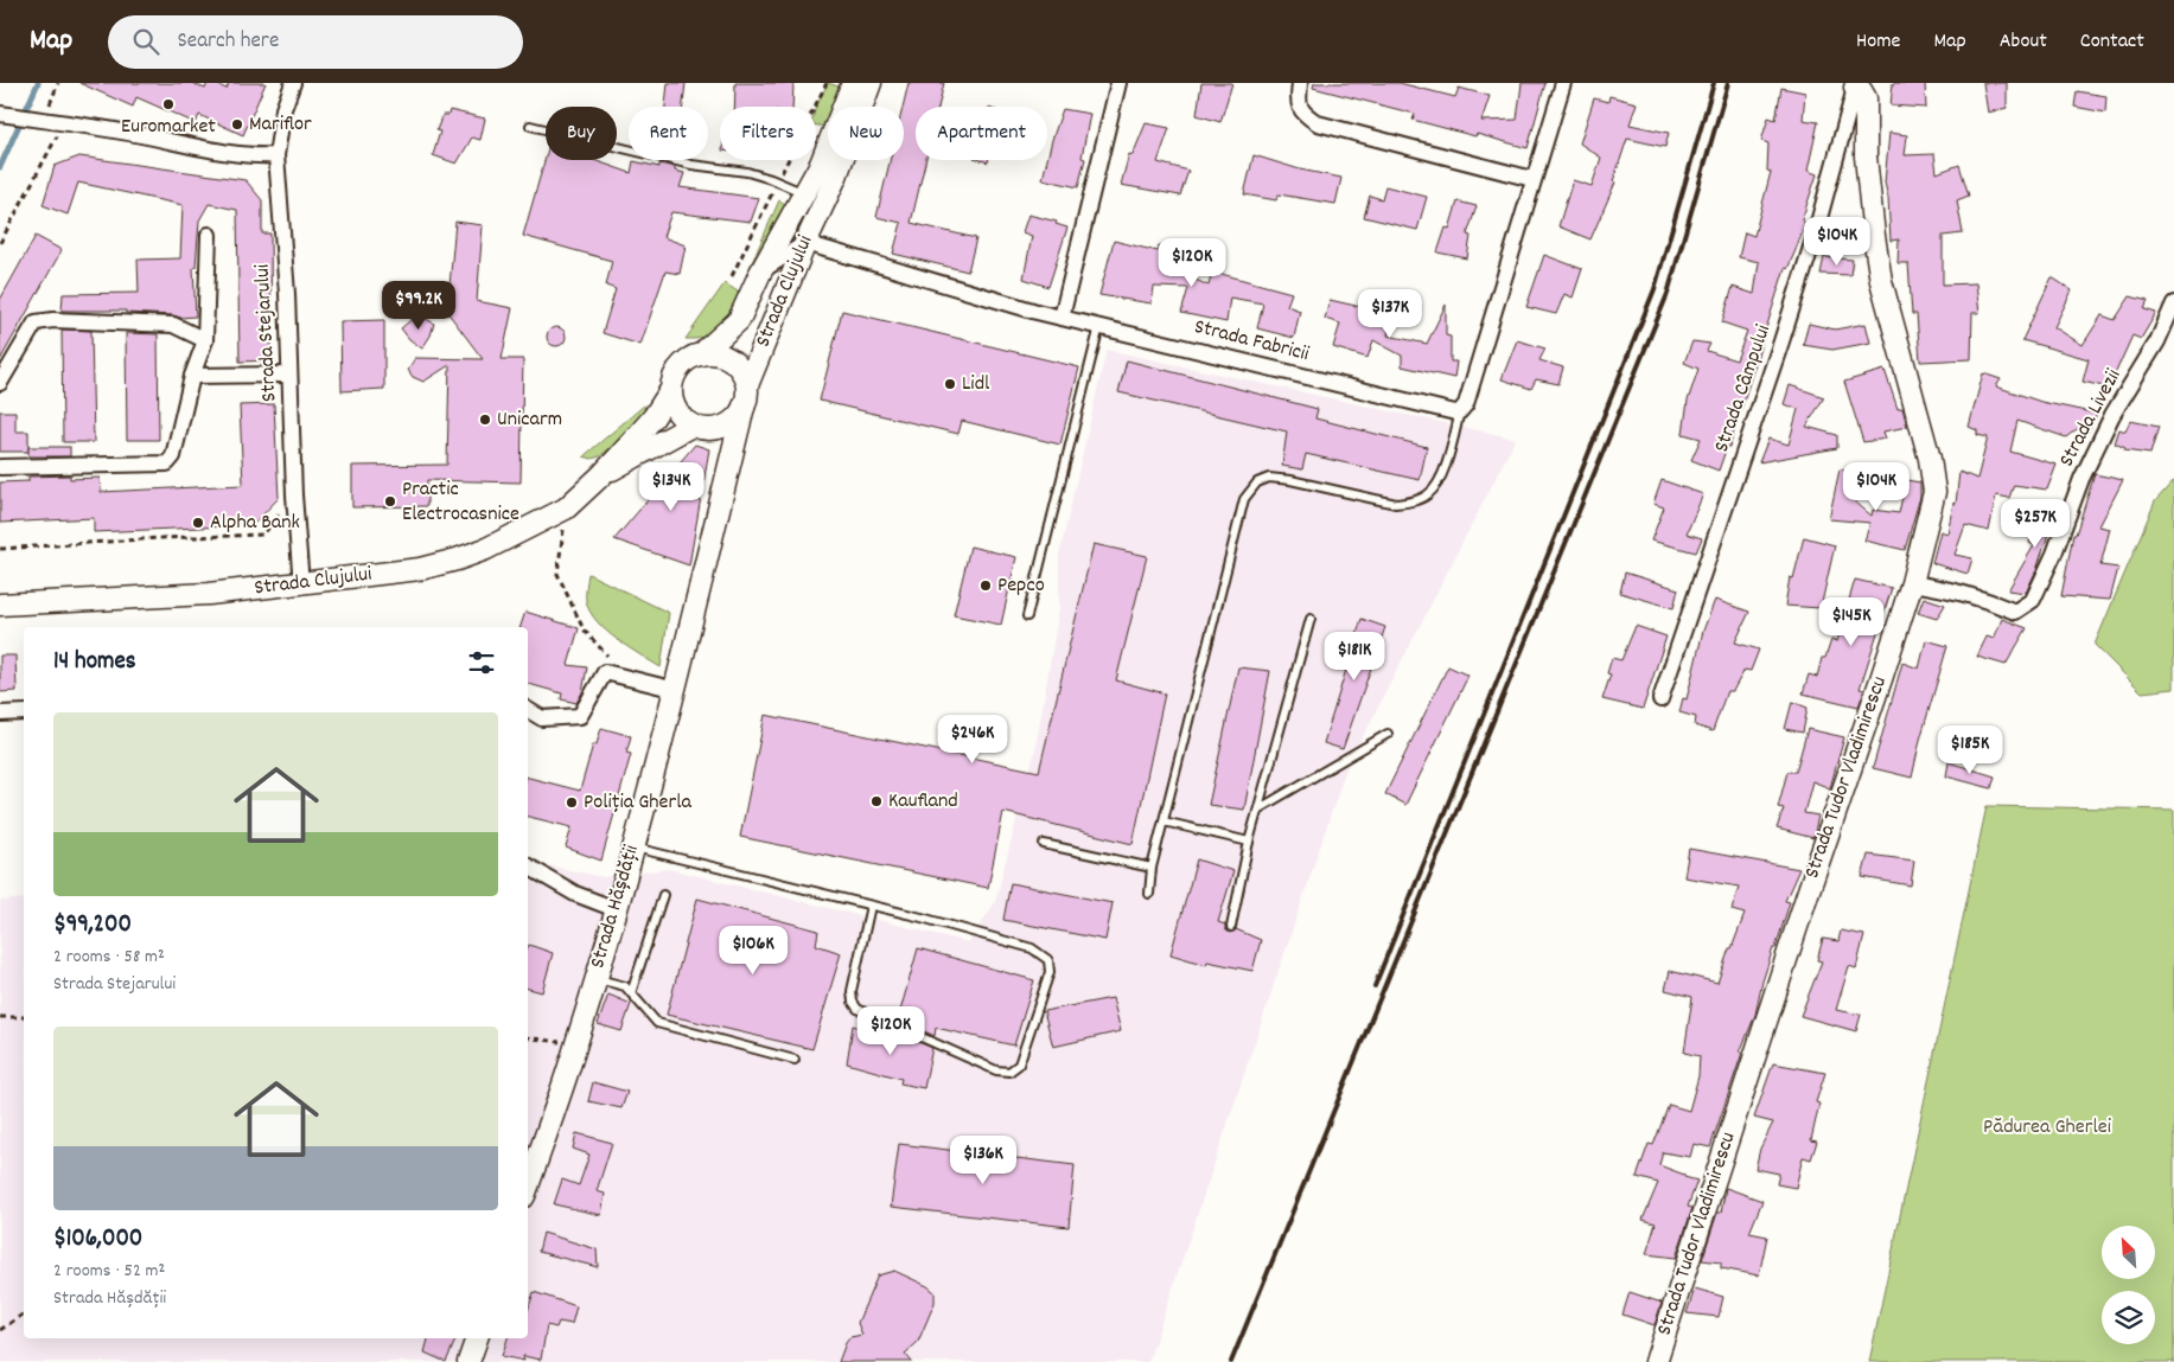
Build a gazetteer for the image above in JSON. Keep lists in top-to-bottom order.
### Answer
{
  "streets": {
    "street": [
      "Strada Clujului",
      "Strada Stejarului",
      "Strada Fabricii",
      "Strada Câmpului",
      "Strada Livezii",
      "Strada Tudor Vladimirescu",
      "Strada Hășdății"
    ]
  },
  "crossings": [
    ["Strada Clujului", "Strada Stejarului"],
    ["Strada Clujului", "Strada Fabricii"],
    ["Strada Clujului", "Strada Hășdății"],
    ["Strada Câmpului", "Strada Tudor Vladimirescu"],
    ["Strada Livezii", "Strada Tudor Vladimirescu"]
  ],
  "parks": ["Pădurea Gherlei"],
  "places": [
    "Euromarket",
    "Mariflor",
    "Lidl",
    "Unicarm",
    "Practic Electrocasnice",
    "Alpha Bank",
    "Pepco",
    "Kaufland",
    "Poliția Gherla"
  ],
  "north": "top left",
  "page": {
    "header": "Map",
    "search": "Search here",
    "nav": [
      "Home",
      "Map",
      "About",
      "Contact"
    ],
    "chip": [
      "Buy",
      "Rent",
      "Filters",
      "New",
      "Apartment"
    ],
    "price": [
      "$104K",
      "$120K",
      "$99.2K",
      "$137K",
      "$134K",
      "$104K",
      "$257K",
      "$145K",
      "$181K",
      "$246K",
      "$185K",
      "$106K",
      "$120K",
      "$136K"
    ],
    "heading": "14 homes",
    "list": [
      {
        "name": "$99,200",
        "note": "2 rooms · 58 m² · Strada Stejarului"
      },
      {
        "name": "$106,000",
        "note": "2 rooms · 52 m² · Strada Hășdății"
      }
    ]
  }
}
